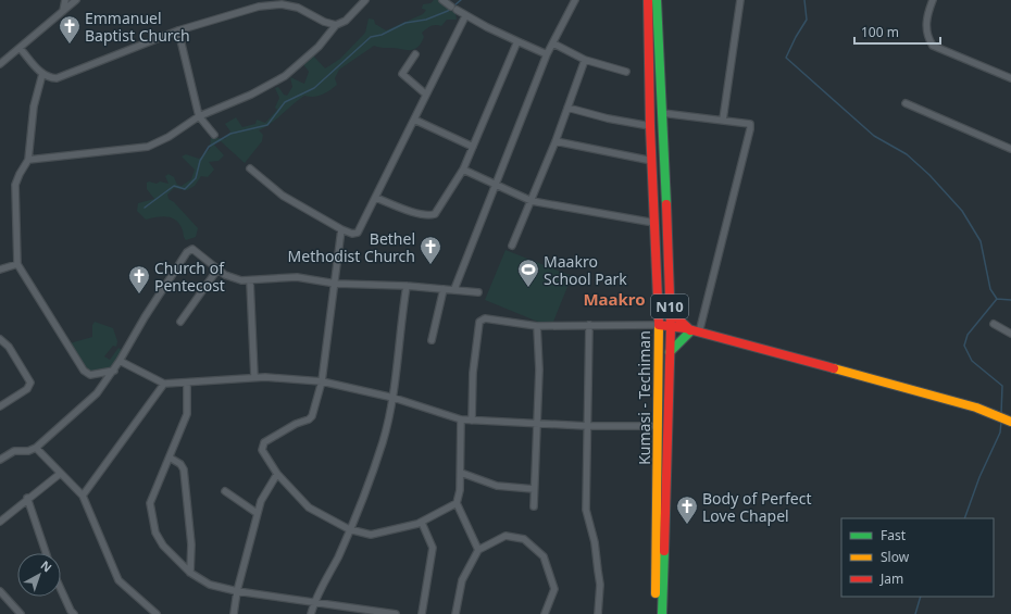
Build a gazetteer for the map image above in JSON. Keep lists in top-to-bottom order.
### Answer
{
  "streets": {
    "main road": ["N10", "Kumasi - Techiman"]
  },
  "districts": ["Maakro"],
  "places": {
    "church": [
      "Emmanuel Baptist Church",
      "Bethel Methodist Church",
      "Church of Pentecost",
      "Body of Perfect Love Chapel"
    ],
    "sports": ["Maakro School Park"]
  },
  "legend": ["Fast", "Slow", "Jam"],
  "scale_bar": "100 m",
  "north": "top right"
}
